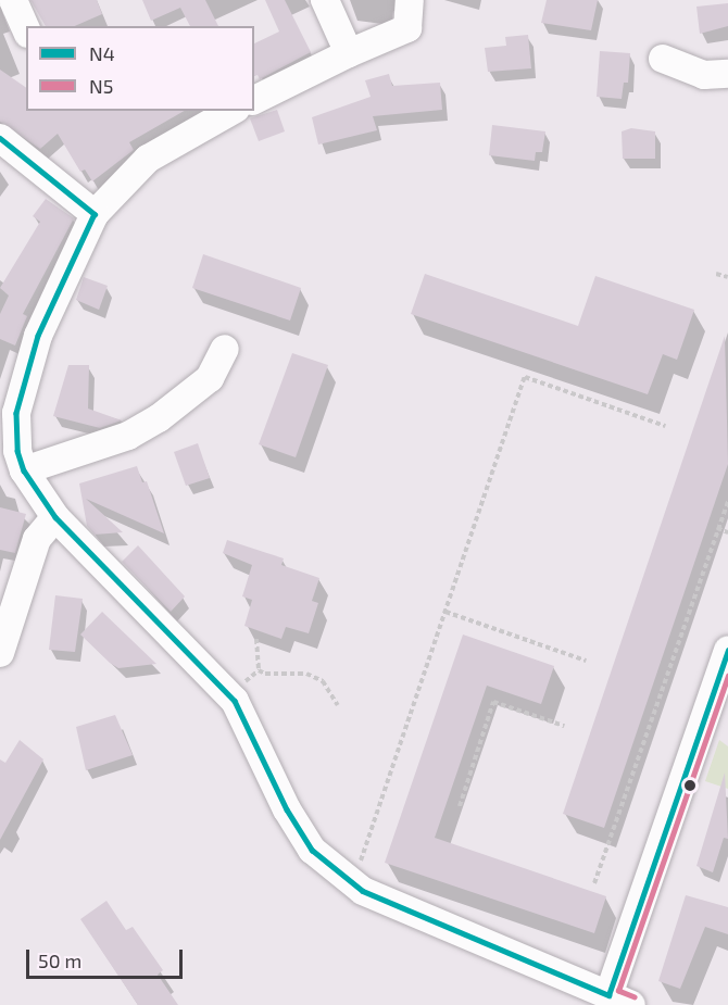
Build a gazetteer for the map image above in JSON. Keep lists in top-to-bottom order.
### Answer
{
  "lines": ["transit line N4", "transit line N5"],
  "legend": ["N4", "N5"],
  "scale_bar": "50 m"
}
